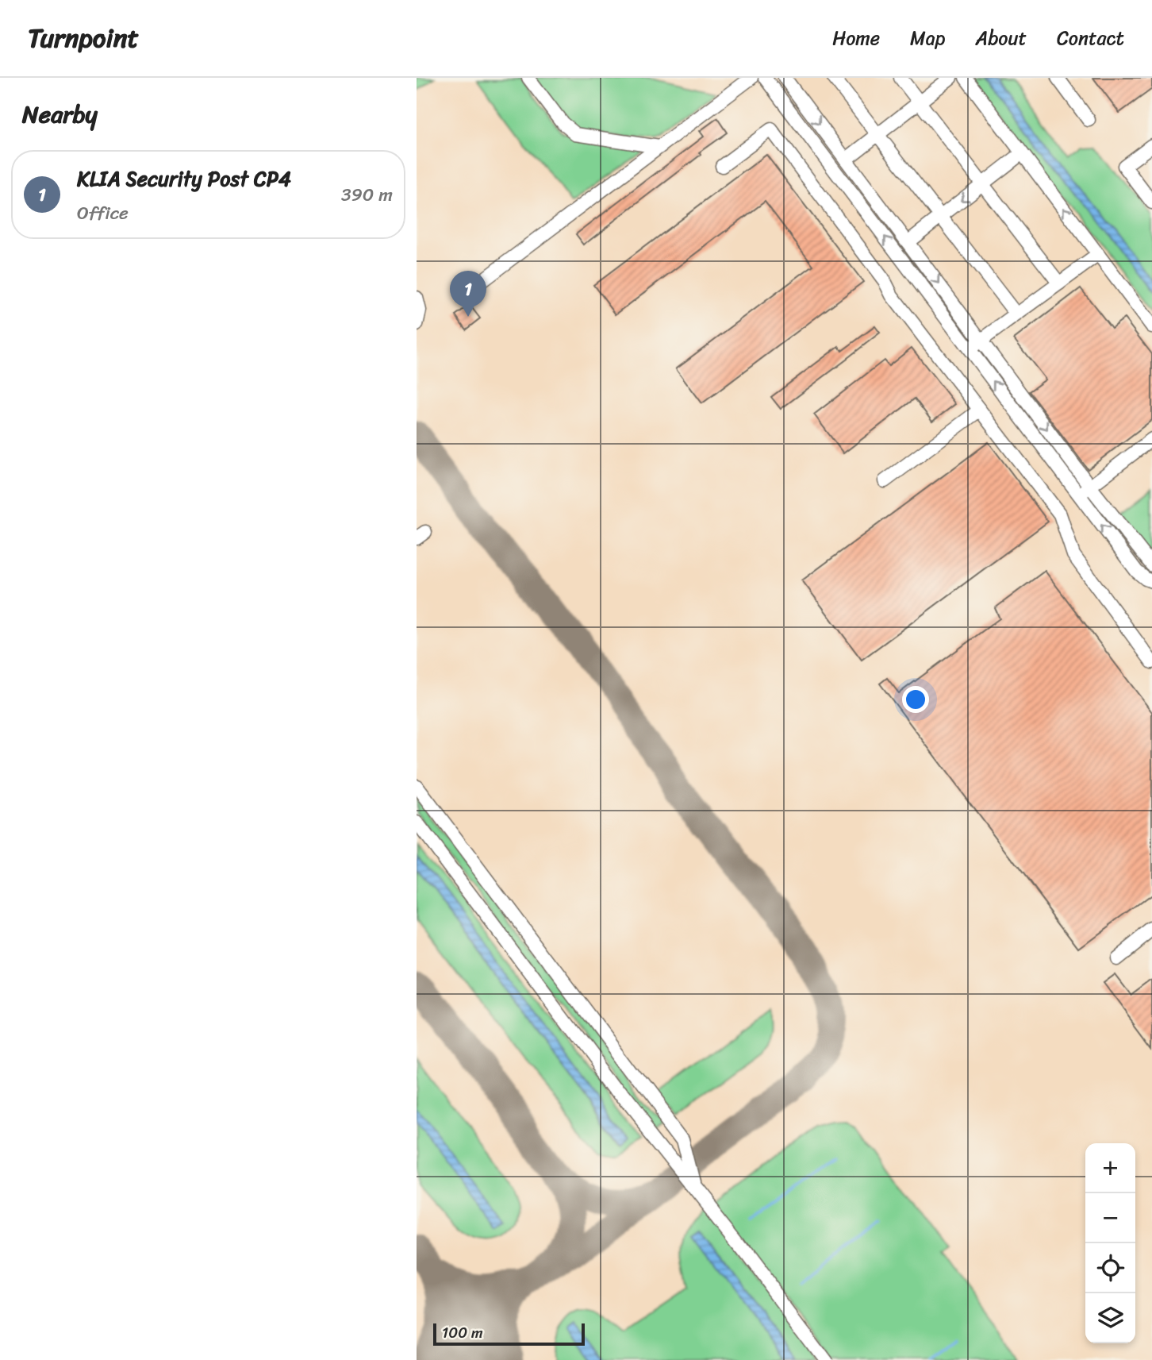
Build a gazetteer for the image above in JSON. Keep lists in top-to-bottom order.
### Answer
{
  "scale_bar": "100 m",
  "page": {
    "header": "Turnpoint",
    "nav": [
      "Home",
      "Map",
      "About",
      "Contact"
    ],
    "heading": "Nearby",
    "list": [
      {
        "mark": "1",
        "name": "KLIA Security Post CP4",
        "note": "Office",
        "value": "390 m"
      }
    ],
    "pins": "1",
    "map_buttons": ["+", "−"],
    "scale": "100 m"
  }
}
